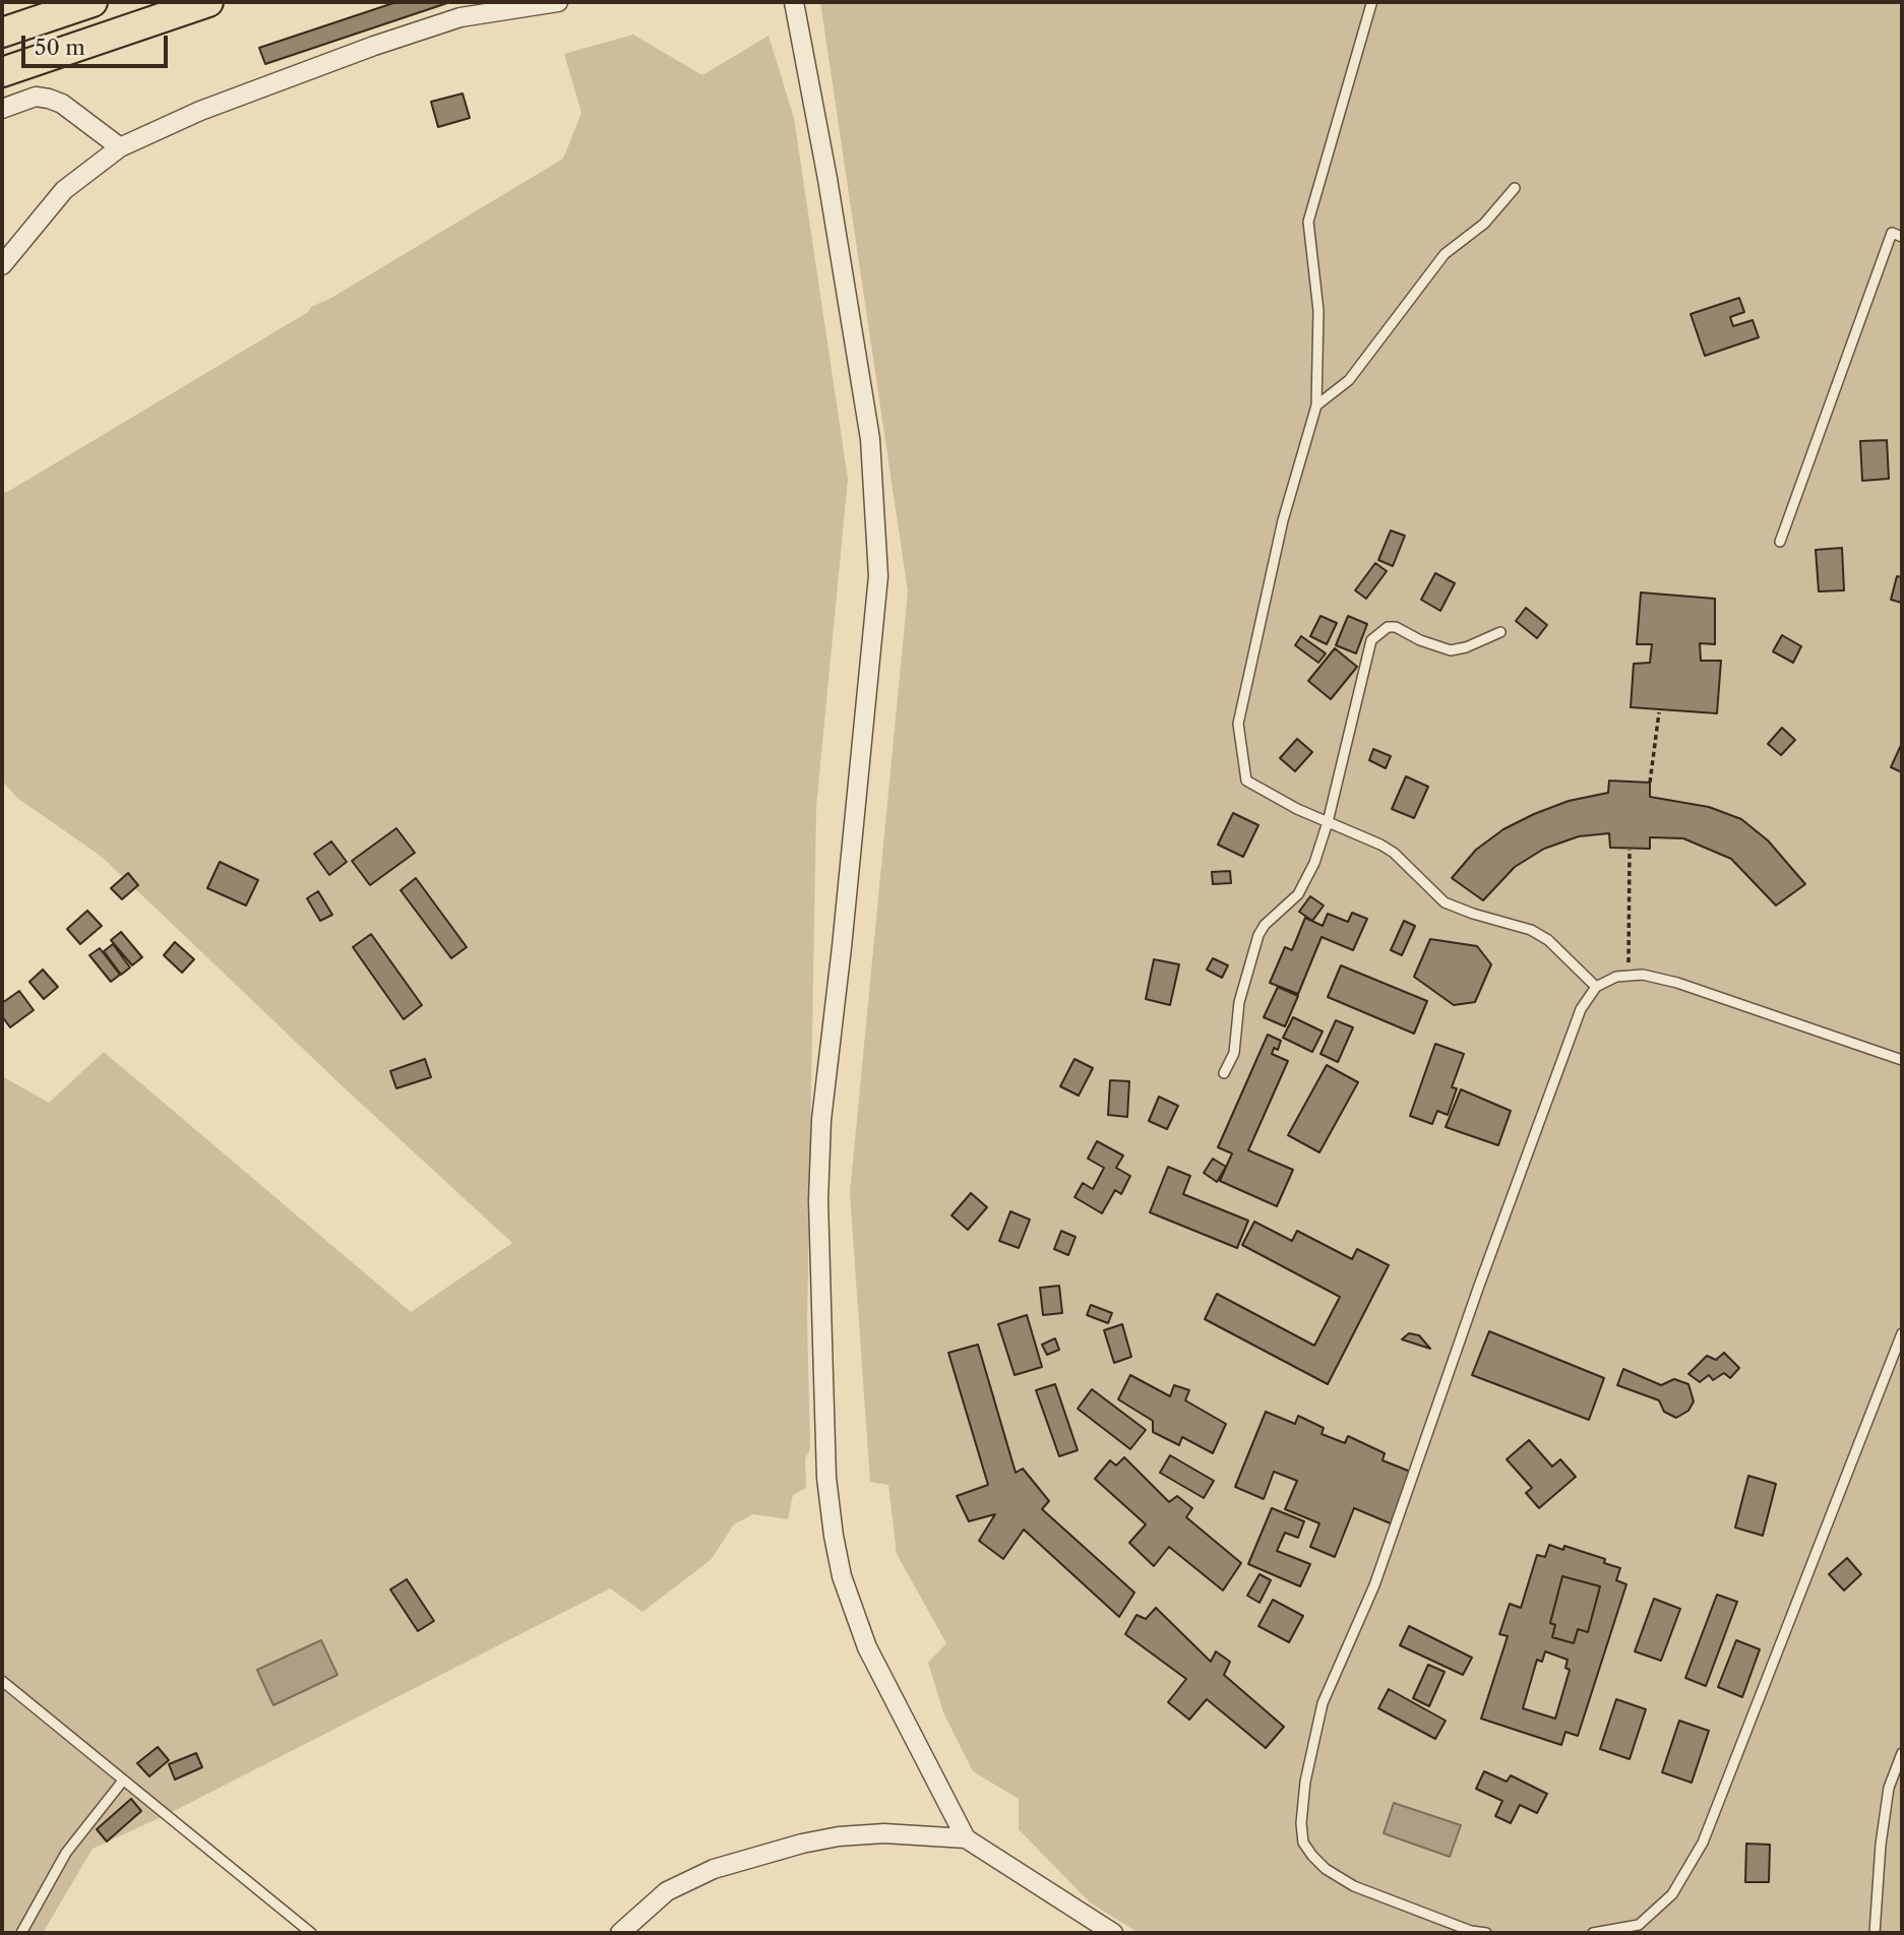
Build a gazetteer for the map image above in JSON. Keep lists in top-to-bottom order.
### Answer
{
  "scale_bar": "50 m"
}
